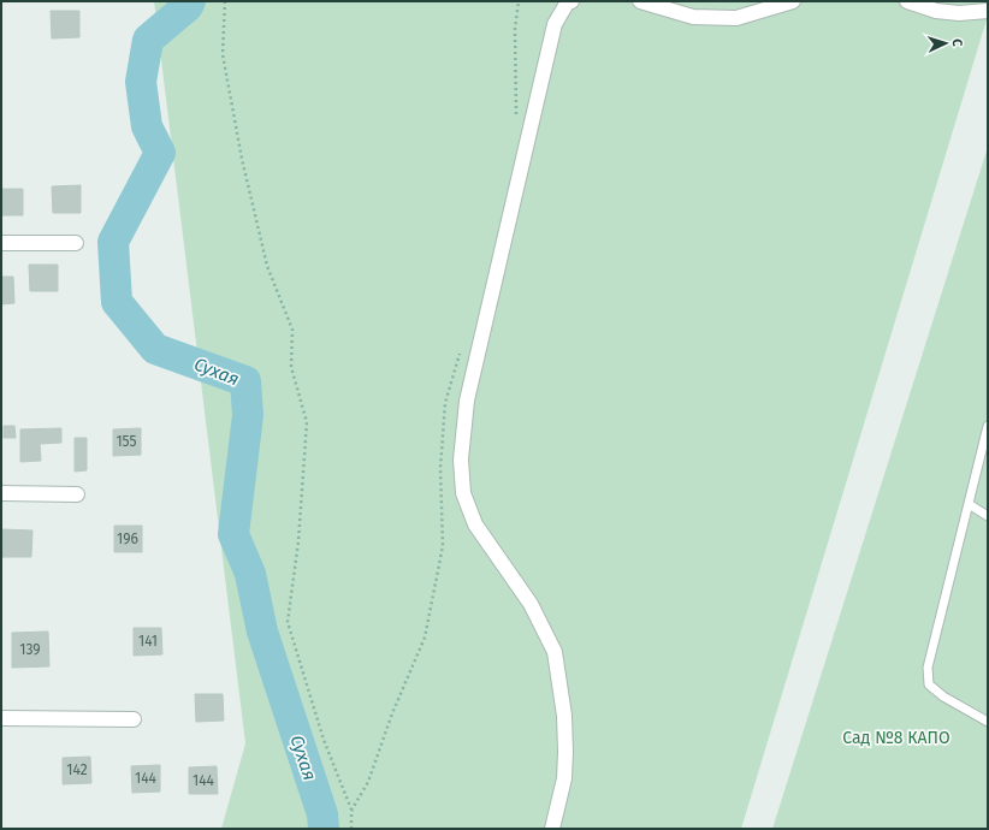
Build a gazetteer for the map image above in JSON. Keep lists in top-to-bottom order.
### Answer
{
  "water": ["Сухая"],
  "parks": ["Сад №8 КАПО"],
  "house_numbers": [
    "155",
    "196",
    "141",
    "139",
    "142",
    "144",
    "144"
  ],
  "north": "right"
}
